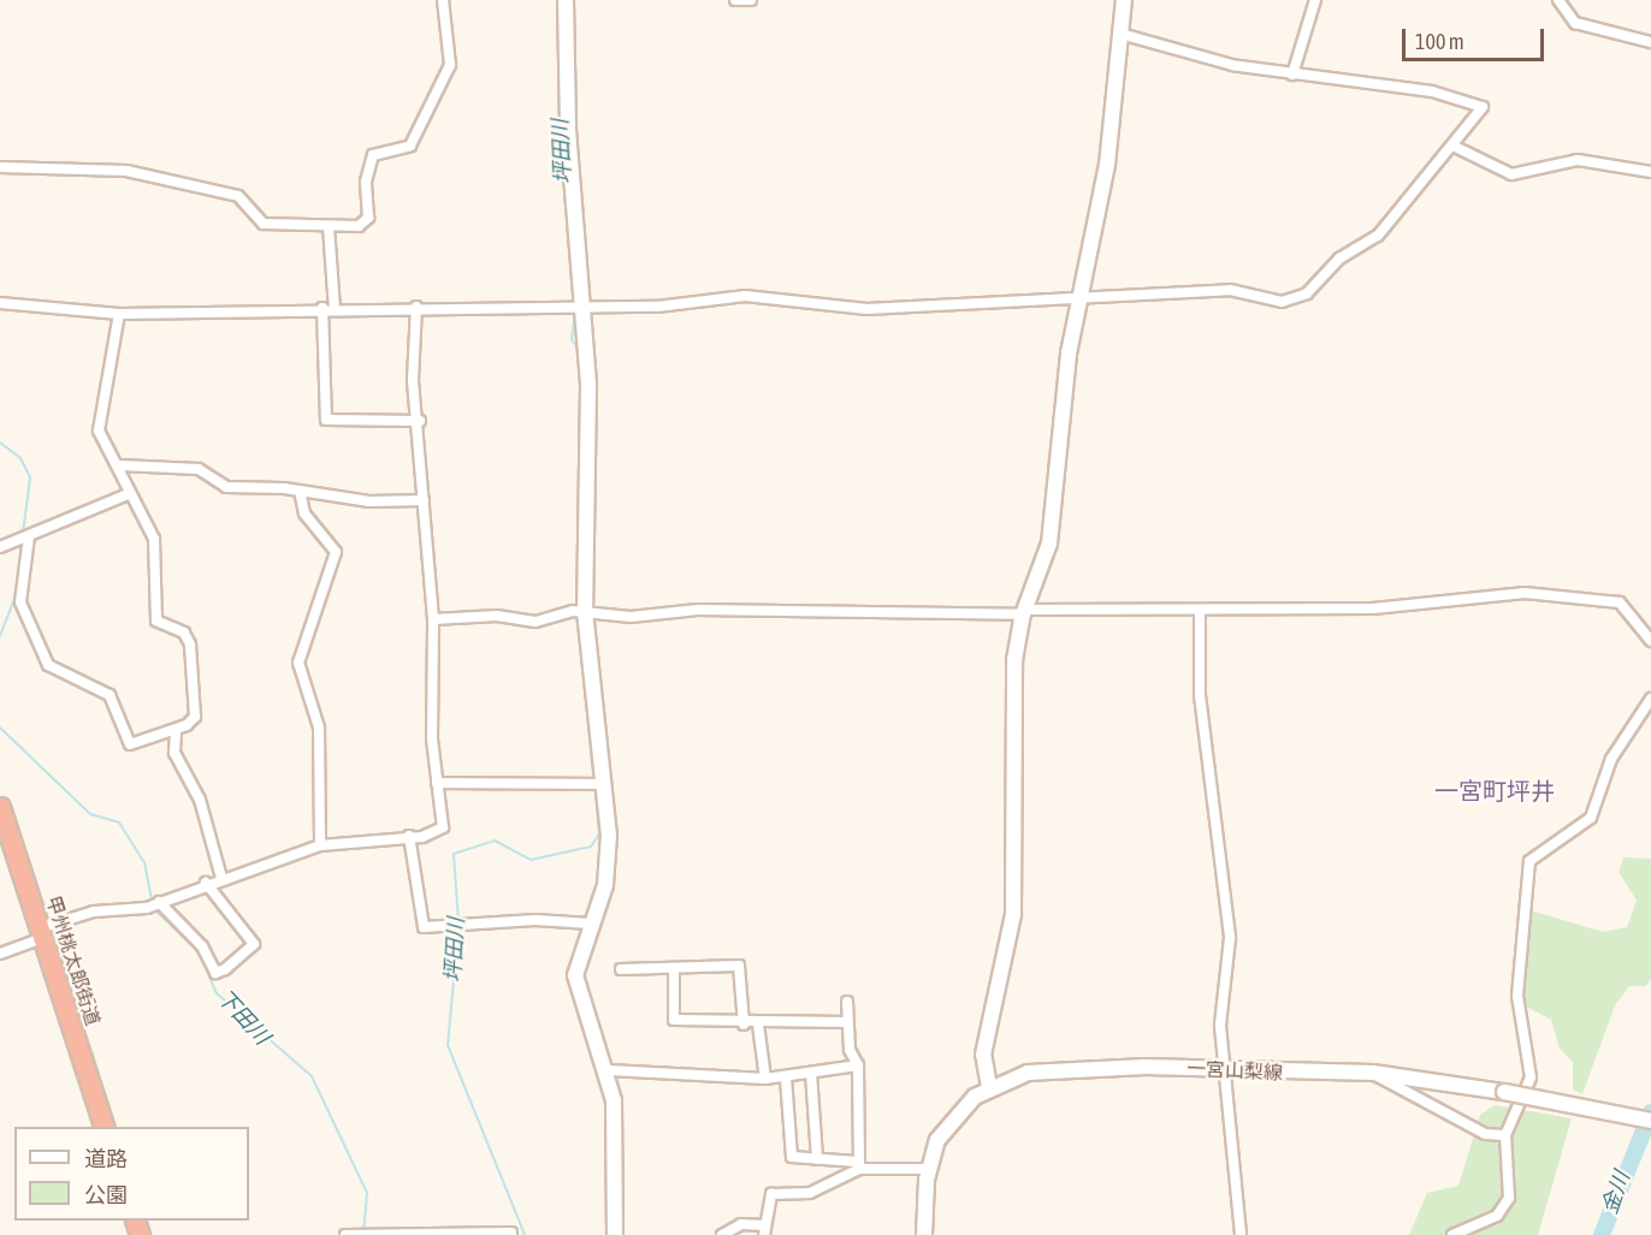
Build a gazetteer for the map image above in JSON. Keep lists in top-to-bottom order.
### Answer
{
  "streets": {
    "highway": ["甲州桃太郎街道"],
    "street": ["一宮山梨線"]
  },
  "districts": ["一宮町坪井"],
  "water": ["坪田川", "下田川", "金川"],
  "legend": ["道路", "公園"],
  "scale_bar": "100 m"
}
